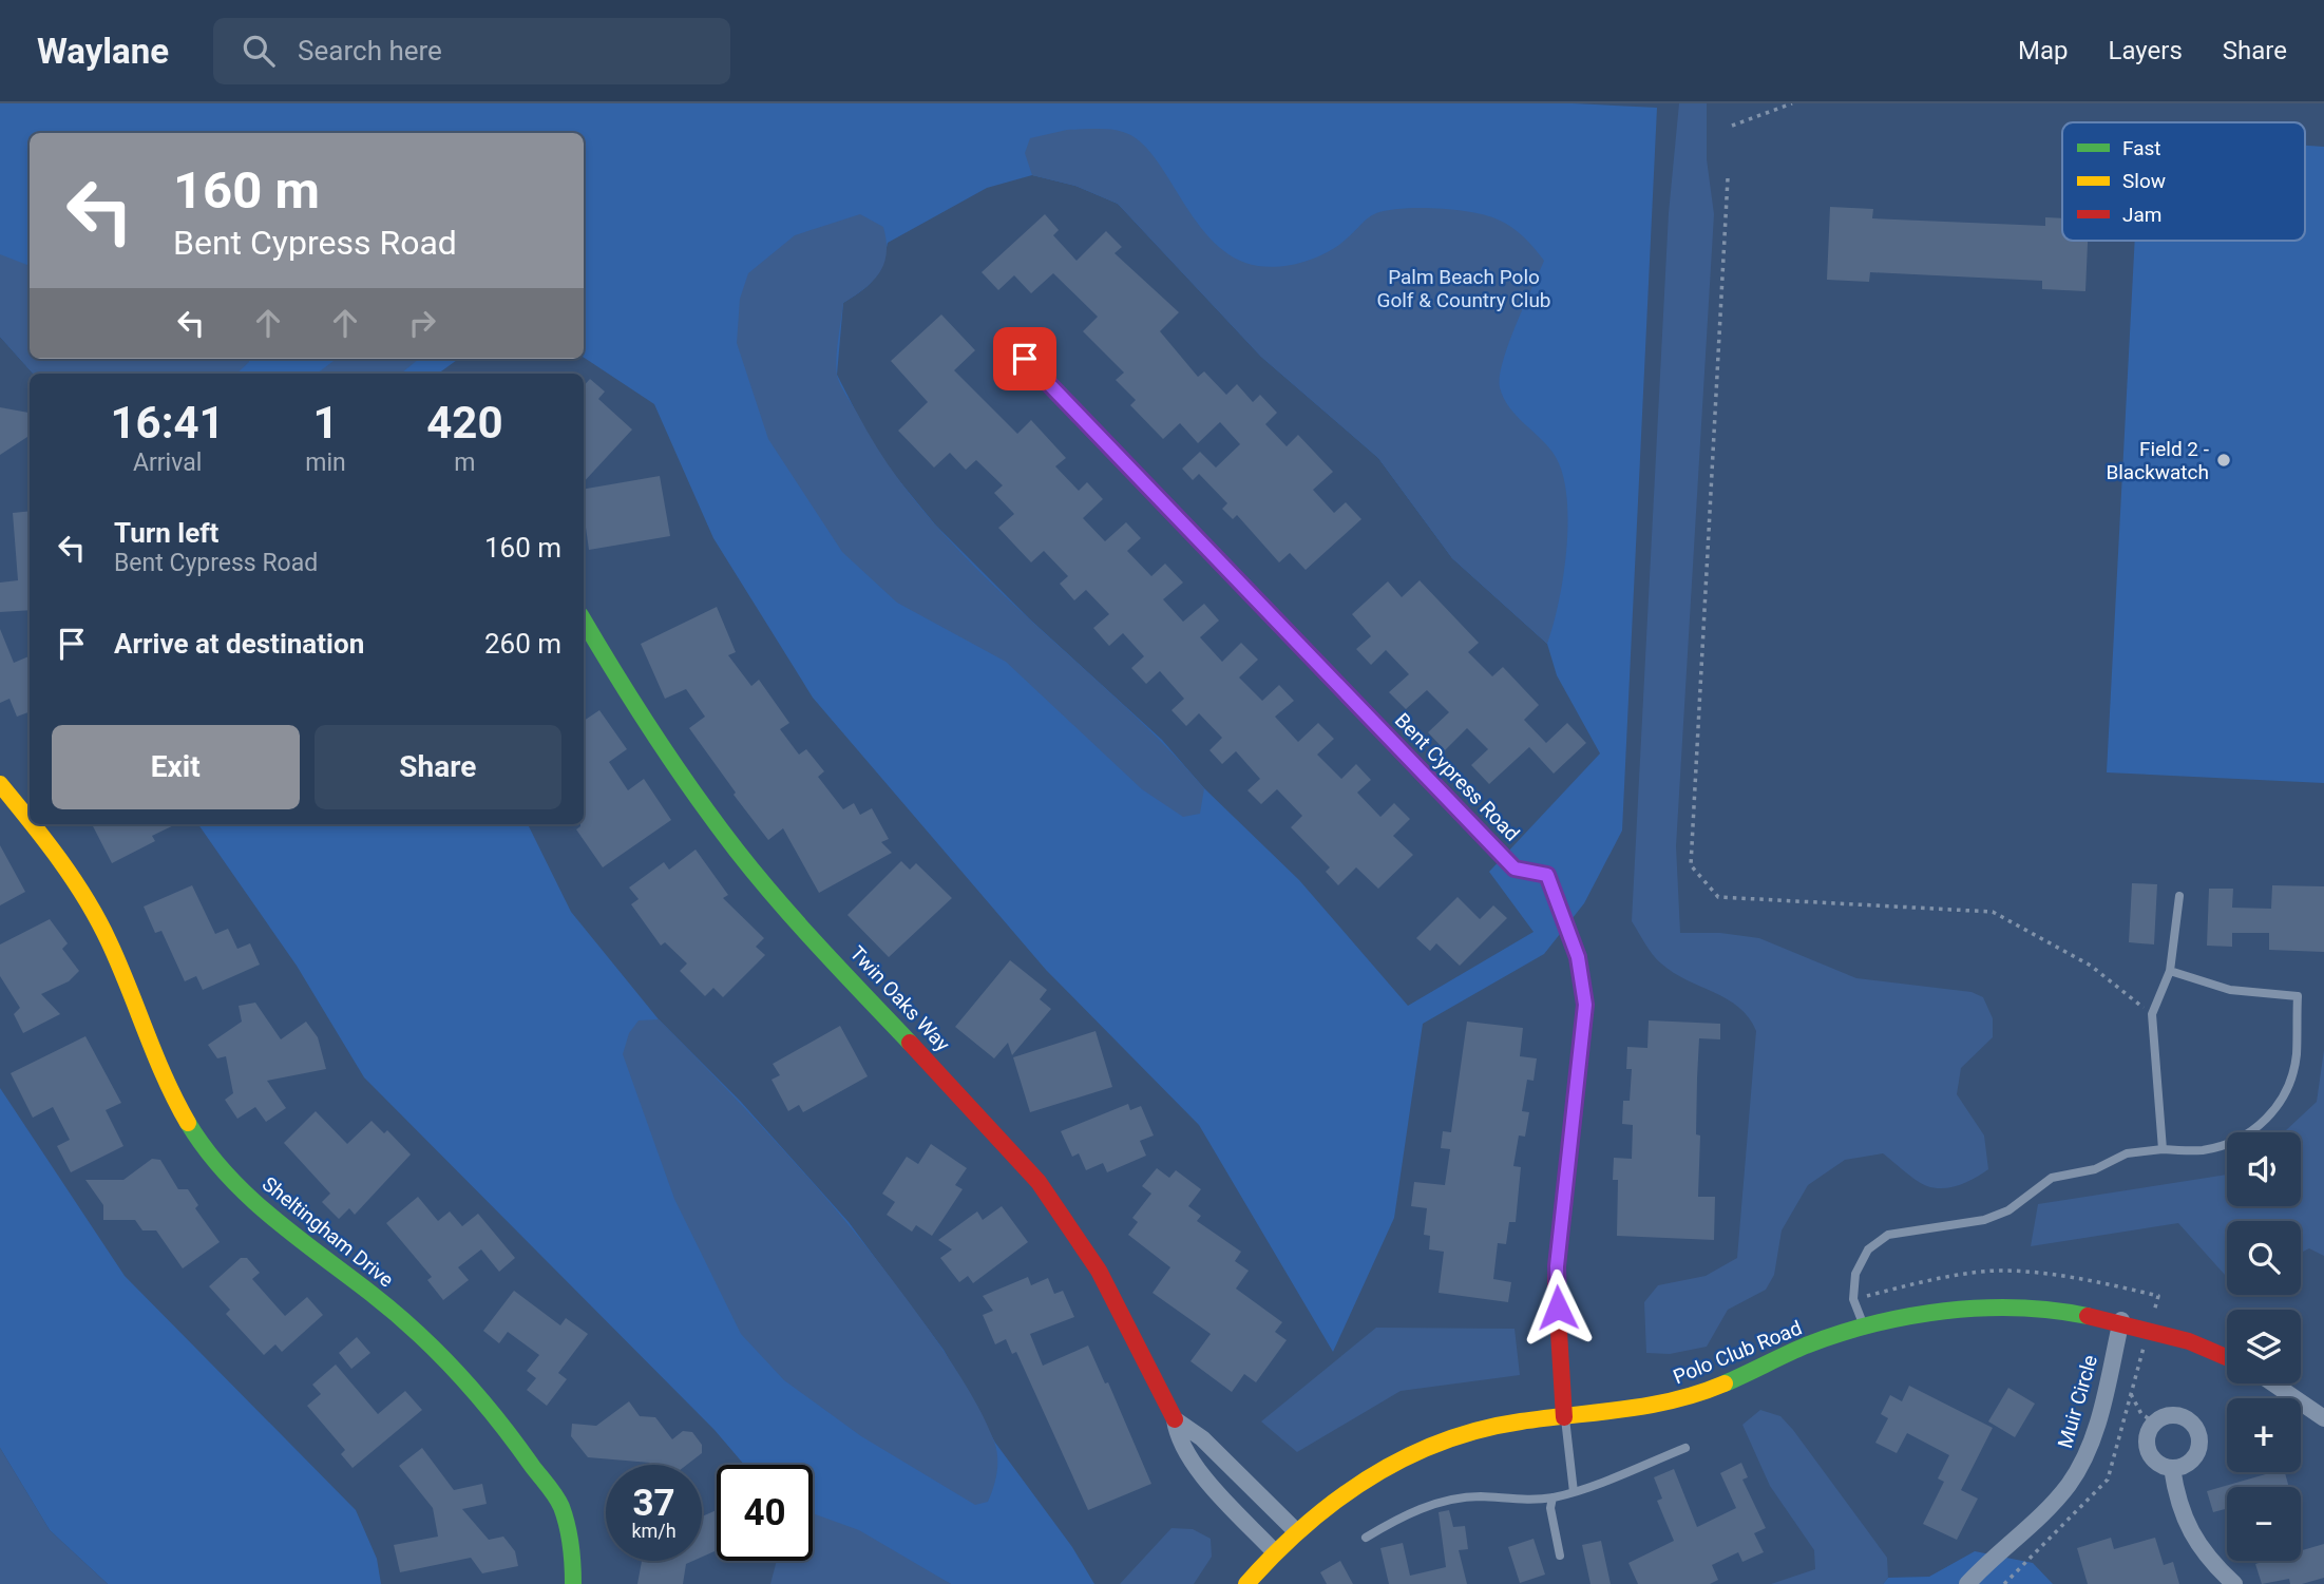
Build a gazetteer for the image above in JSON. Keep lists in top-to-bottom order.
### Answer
{
  "streets": {
    "street": [
      "Bent Cypress Road",
      "Twin Oaks Way",
      "Sheltingham Drive",
      "Polo Club Road",
      "Muir Circle"
    ]
  },
  "crossings": [
    ["Bent Cypress Road", "Polo Club Road"],
    ["Twin Oaks Way", "Polo Club Road"],
    ["Polo Club Road", "Muir Circle"]
  ],
  "parks": ["Palm Beach Polo Golf & Country Club"],
  "places": ["Field 2 - Blackwatch"],
  "legend": ["Fast", "Slow", "Jam"],
  "page": {
    "header": "Waylane",
    "search": "Search here",
    "nav": ["Map", "Layers", "Share"],
    "turn": ["160 m", "Bent Cypress Road"],
    "eta": [
      "16:41",
      "Arrival",
      "1",
      "min",
      "420",
      "m"
    ],
    "list": [
      {
        "name": "Turn left",
        "note": "Bent Cypress Road",
        "value": "160 m"
      },
      {
        "name": "Arrive at destination",
        "value": "260 m"
      }
    ],
    "buttons": ["Exit", "Share"],
    "map_buttons": ["+", "−"],
    "speed": "37 km/h",
    "limit": "40"
  }
}
